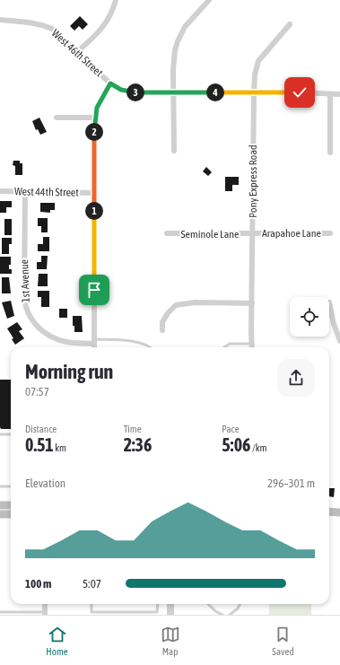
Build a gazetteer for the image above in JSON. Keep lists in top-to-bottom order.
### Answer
{
  "streets": {
    "street": [
      "West 46th Street",
      "Pony Express Road",
      "West 44th Street",
      "Arapahoe Lane",
      "Seminole Lane",
      "1st Avenue"
    ]
  },
  "crossings": [
    ["West 46th Street", "Pony Express Road"],
    ["Pony Express Road", "Arapahoe Lane"],
    ["Pony Express Road", "Seminole Lane"],
    ["West 44th Street", "1st Avenue"],
    ["Arapahoe Lane", "Seminole Lane"]
  ],
  "page": {
    "pins": [
      "3",
      "4",
      "2",
      "1"
    ],
    "heading": ["Morning run", "07:57"],
    "stats": [
      ["Distance", "0.51 km"],
      ["Time", "2:36"],
      ["Pace", "5:06 /km"]
    ],
    "chart": ["Elevation", "296–301 m"],
    "list": [
      {
        "name": "100 m",
        "note": "5:07"
      }
    ],
    "tabs": ["Home", "Map", "Saved"]
  }
}
